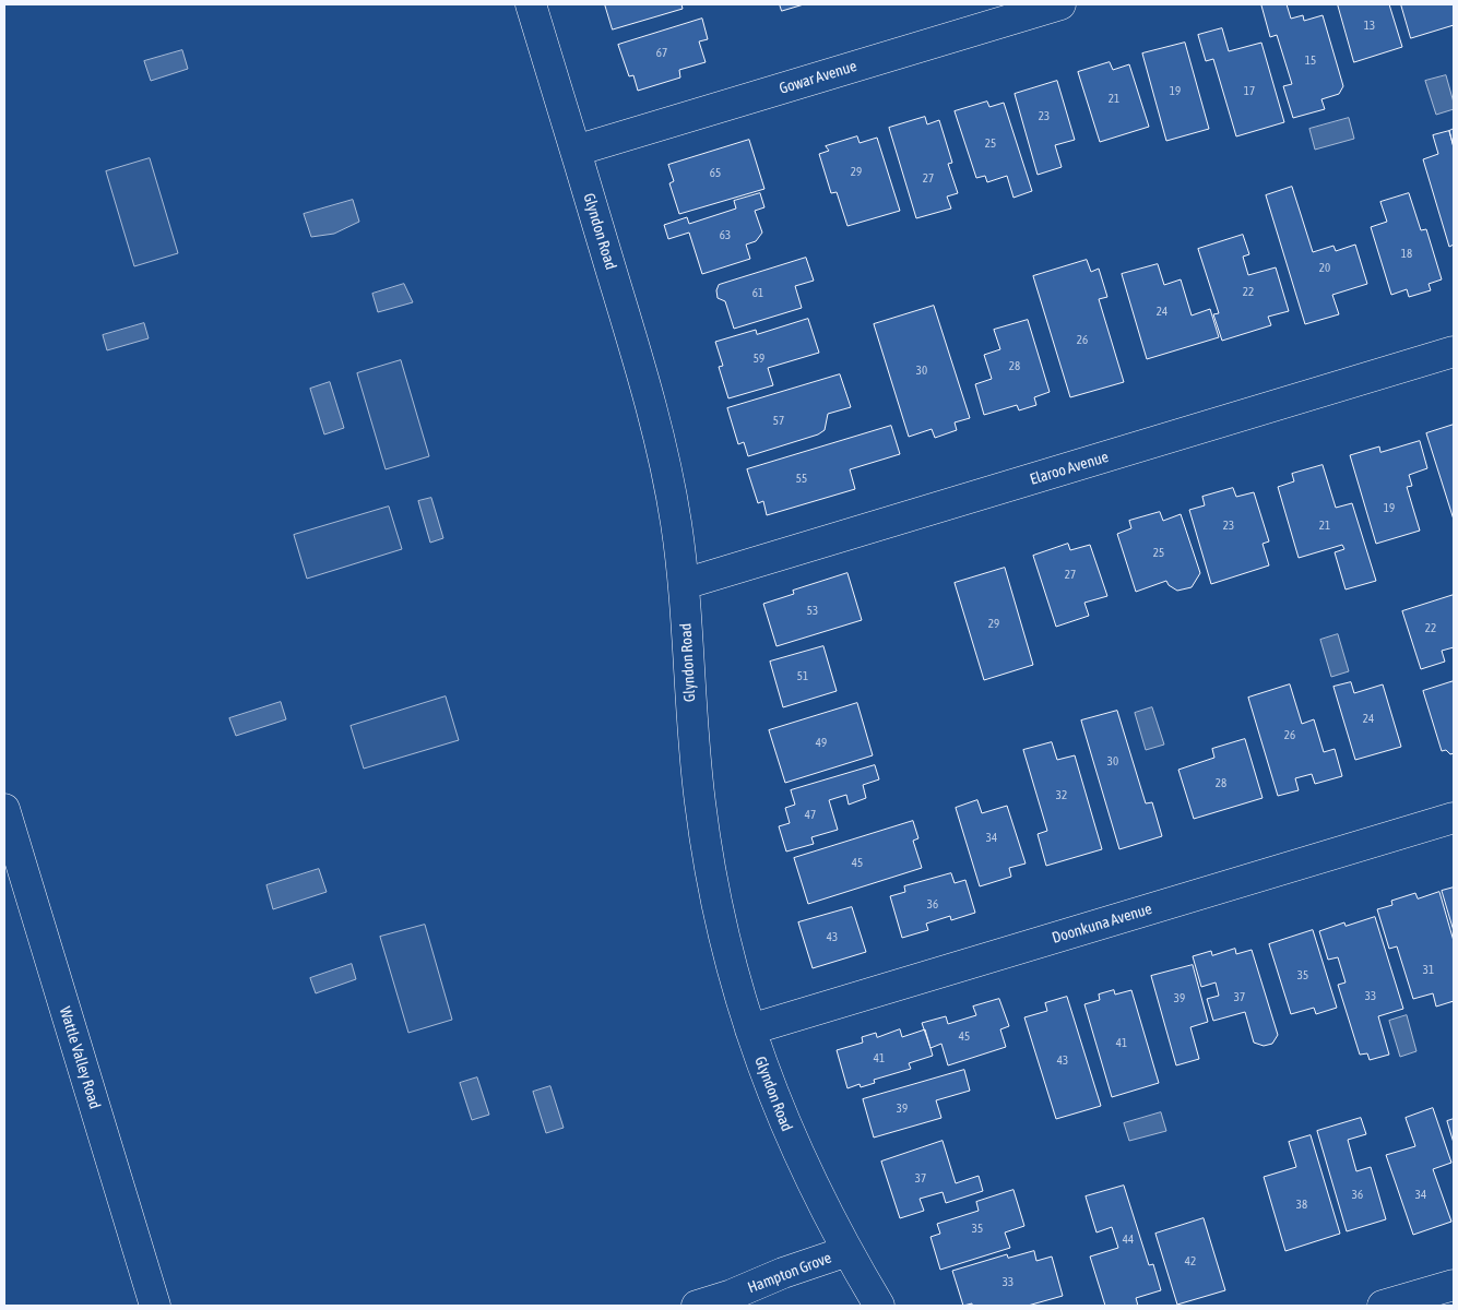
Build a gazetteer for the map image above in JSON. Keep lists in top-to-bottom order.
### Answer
{
  "streets": {
    "street": [
      "Gowar Avenue",
      "Glyndon Road",
      "Elaroo Avenue",
      "Doonkuna Avenue",
      "Wattle Valley Road",
      "Hampton Grove"
    ]
  },
  "crossings": [
    ["Gowar Avenue", "Glyndon Road"],
    ["Glyndon Road", "Elaroo Avenue"],
    ["Glyndon Road", "Doonkuna Avenue"],
    ["Glyndon Road", "Hampton Grove"]
  ],
  "house_numbers": [
    "13",
    "67",
    "15",
    "19",
    "17",
    "21",
    "23",
    "25",
    "29",
    "65",
    "27",
    "63",
    "18",
    "20",
    "22",
    "61",
    "24",
    "26",
    "59",
    "28",
    "30",
    "57",
    "55",
    "19",
    "23",
    "21",
    "25",
    "27",
    "53",
    "29",
    "22",
    "51",
    "24",
    "26",
    "49",
    "30",
    "28",
    "32",
    "47",
    "34",
    "45",
    "36",
    "43",
    "31",
    "35",
    "33",
    "37",
    "39",
    "45",
    "41",
    "41",
    "43",
    "39",
    "37",
    "36",
    "34",
    "38",
    "35",
    "44",
    "42",
    "33"
  ]
}
